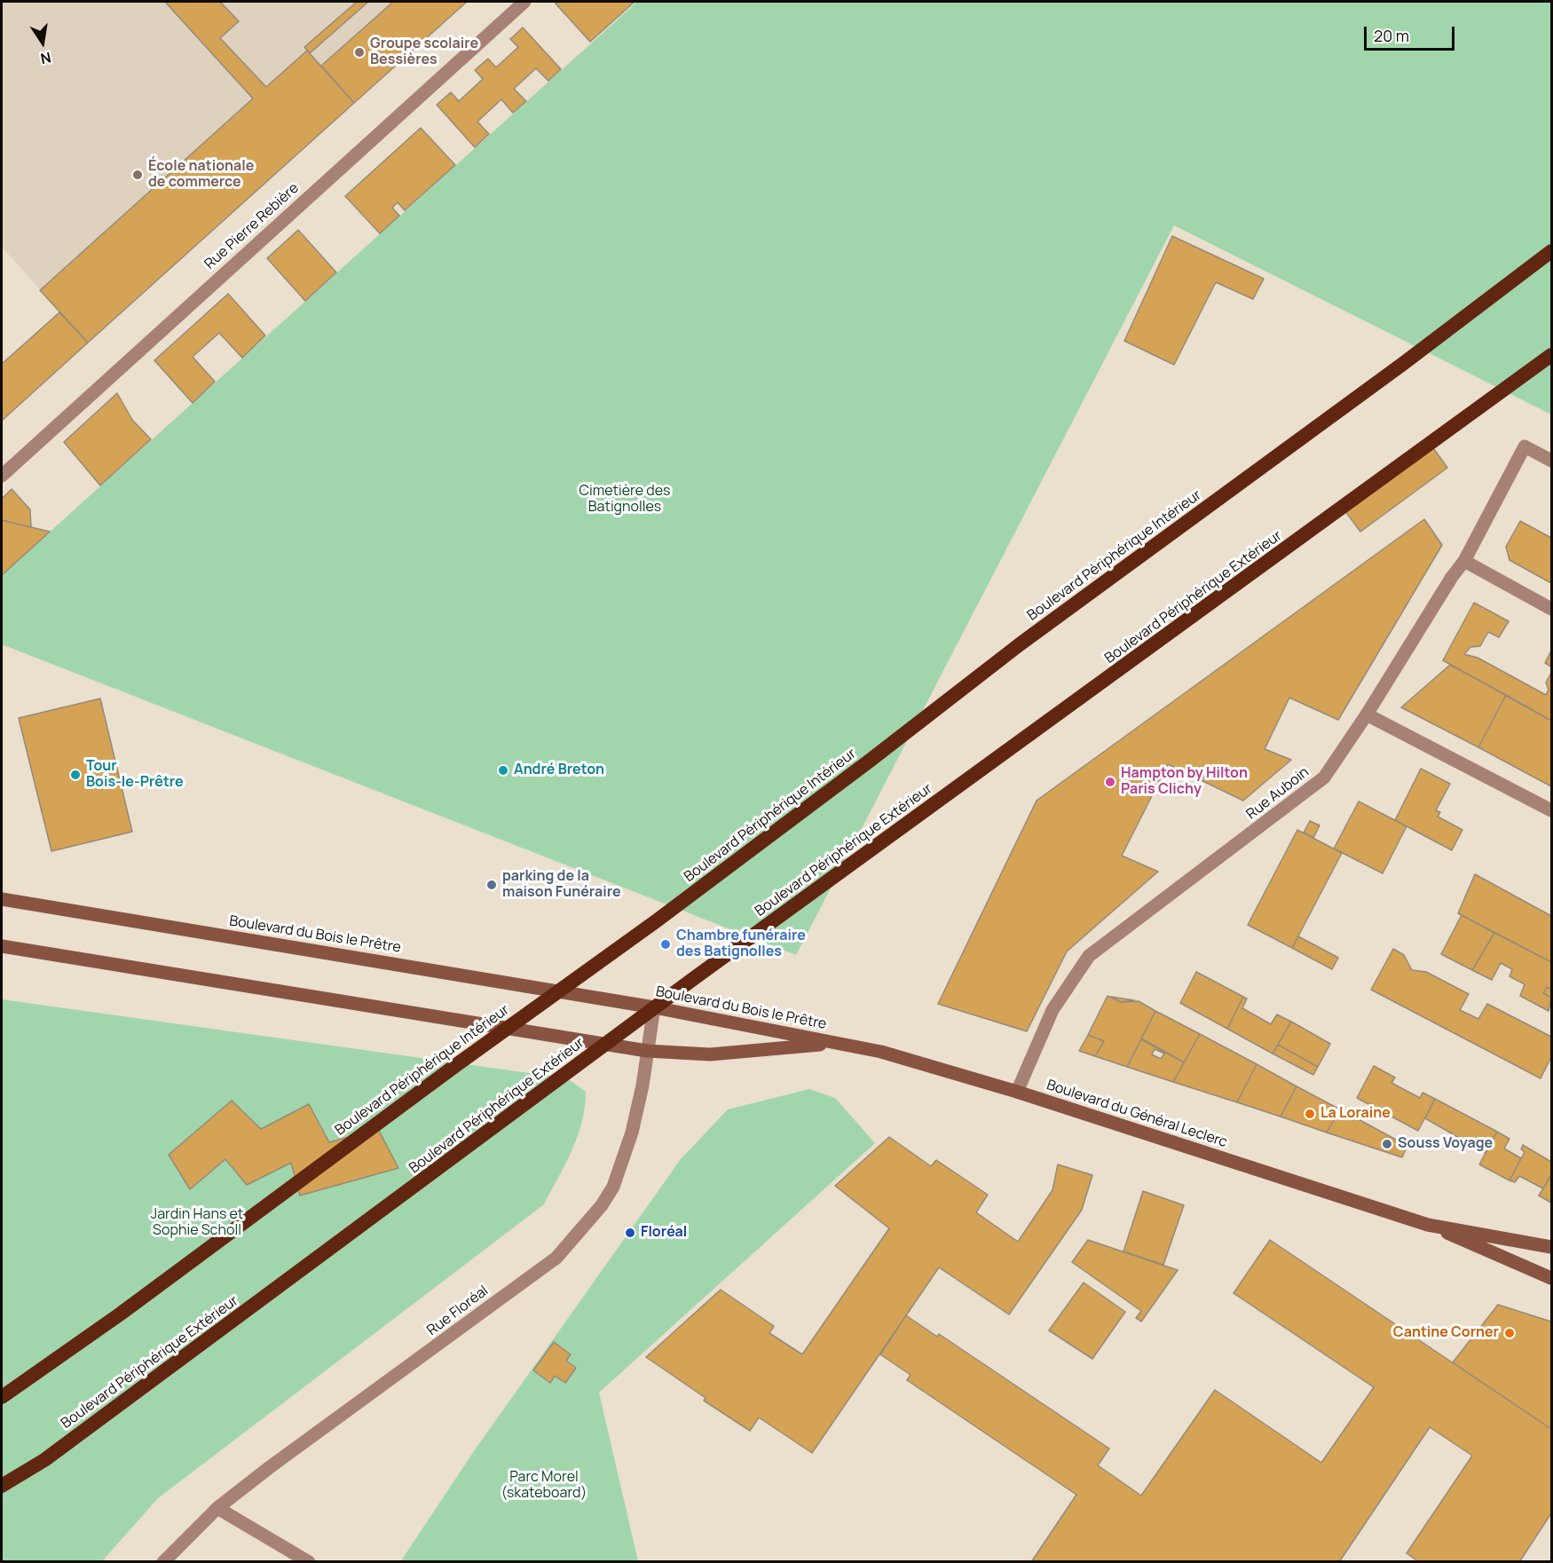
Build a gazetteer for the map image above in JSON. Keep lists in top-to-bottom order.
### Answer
{
  "streets": {
    "highway": ["Boulevard Périphérique Intérieur", "Boulevard Périphérique Extérieur"],
    "main road": ["Boulevard du Bois le Prêtre", "Boulevard du Général Leclerc"],
    "street": ["Rue Pierre Rebière", "Rue Auboin", "Rue Floréal"]
  },
  "crossings": [
    ["Rue Auboin", "Boulevard du Général Leclerc"],
    ["Boulevard du Bois le Prêtre", "Boulevard du Général Leclerc"],
    ["Boulevard du Bois le Prêtre", "Rue Floréal"]
  ],
  "parks": ["Cimetière des Batignolles", "Jardin Hans et Sophie Scholl", "Parc Morel (skateboard)"],
  "places": [
    "Groupe scolaire Bessières",
    "École nationale de commerce",
    "André Breton",
    "Tour Bois-le-Prêtre",
    "Hampton by Hilton Paris Clichy",
    "parking de la maison Funéraire",
    "Chambre funéraire des Batignolles",
    "La Loraine",
    "Souss Voyage",
    "Floréal",
    "Cantine Corner"
  ],
  "scale_bar": "20 m",
  "north": "bottom"
}
